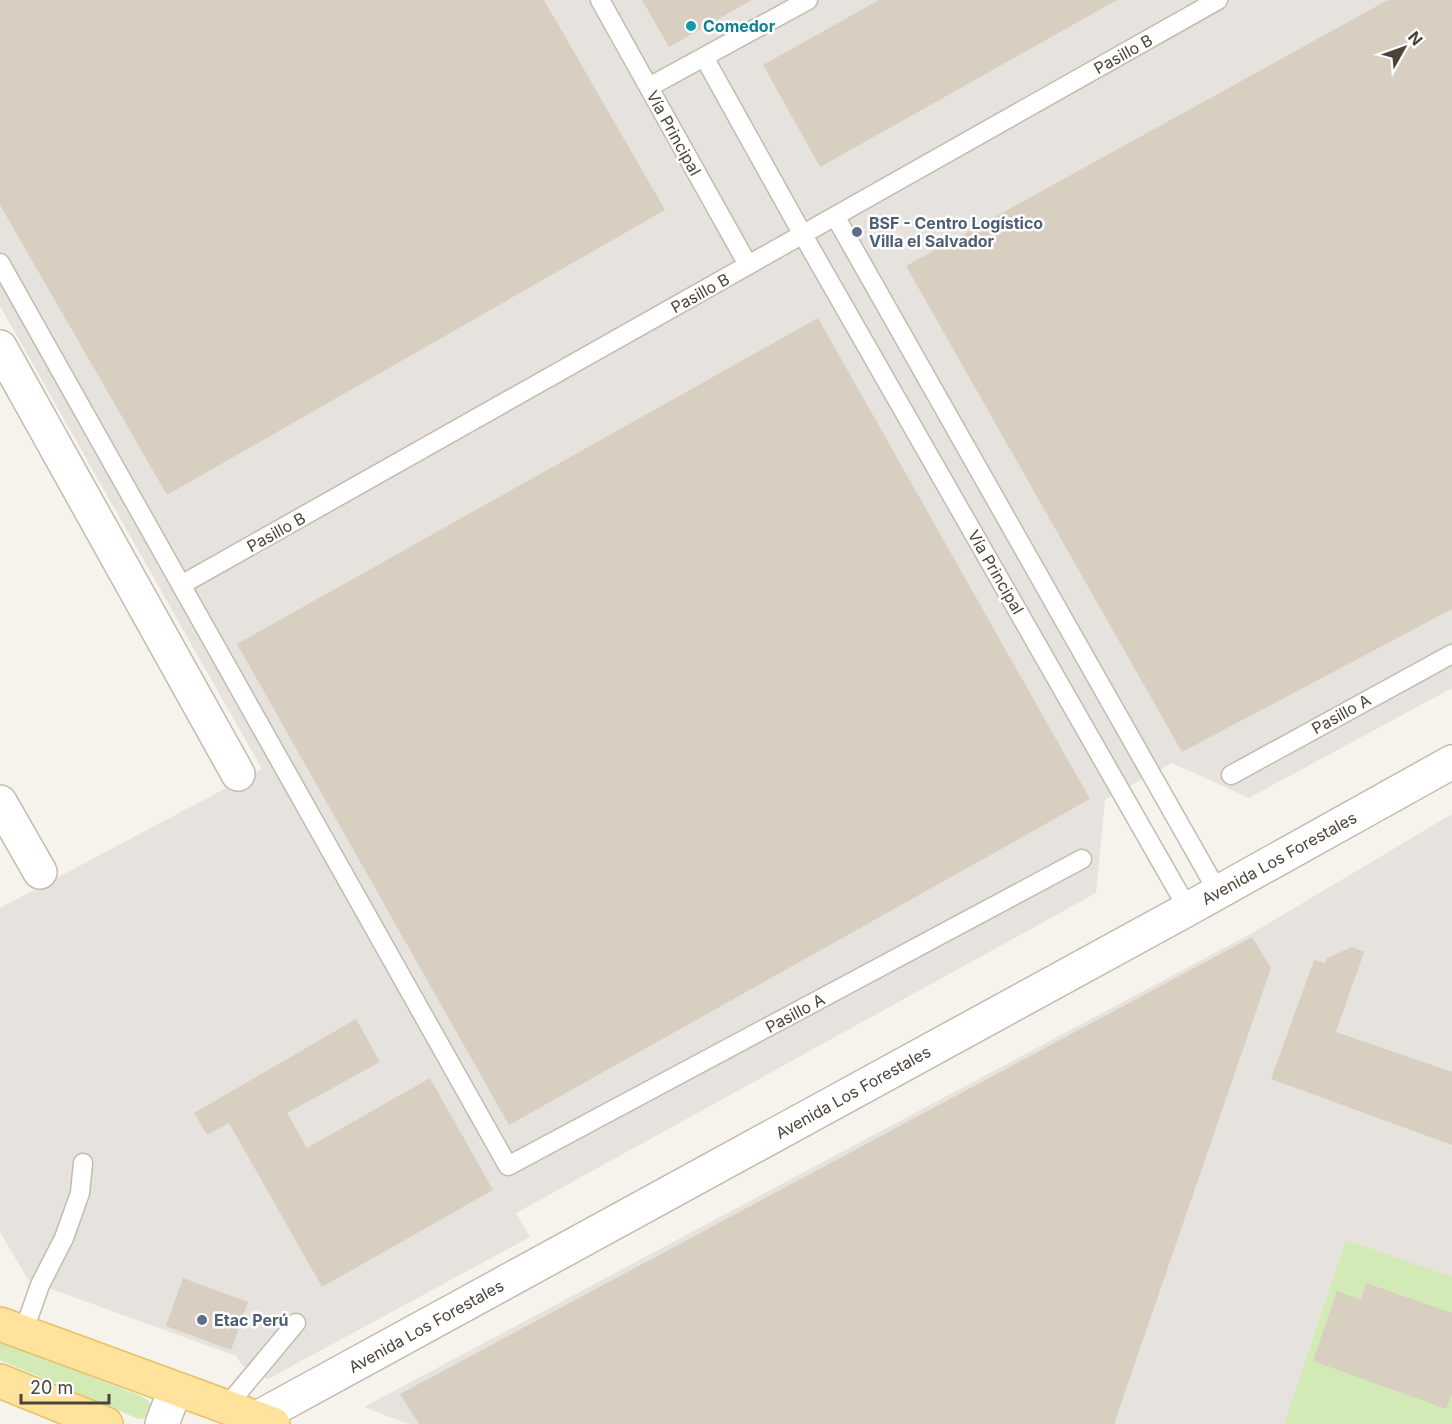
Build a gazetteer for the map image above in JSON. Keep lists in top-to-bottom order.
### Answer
{
  "streets": {
    "street": ["Avenida Los Forestales"],
    "lane": ["Pasillo B", "Vía Principal", "Pasillo A"]
  },
  "crossings": [
    ["Pasillo B", "Vía Principal"],
    ["Pasillo B", "Pasillo A"],
    ["Vía Principal", "Avenida Los Forestales"]
  ],
  "places": ["Comedor", "BSF - Centro Logístico Villa el Salvador", "Etac Perú"],
  "scale_bar": "20 m",
  "north": "top right"
}
